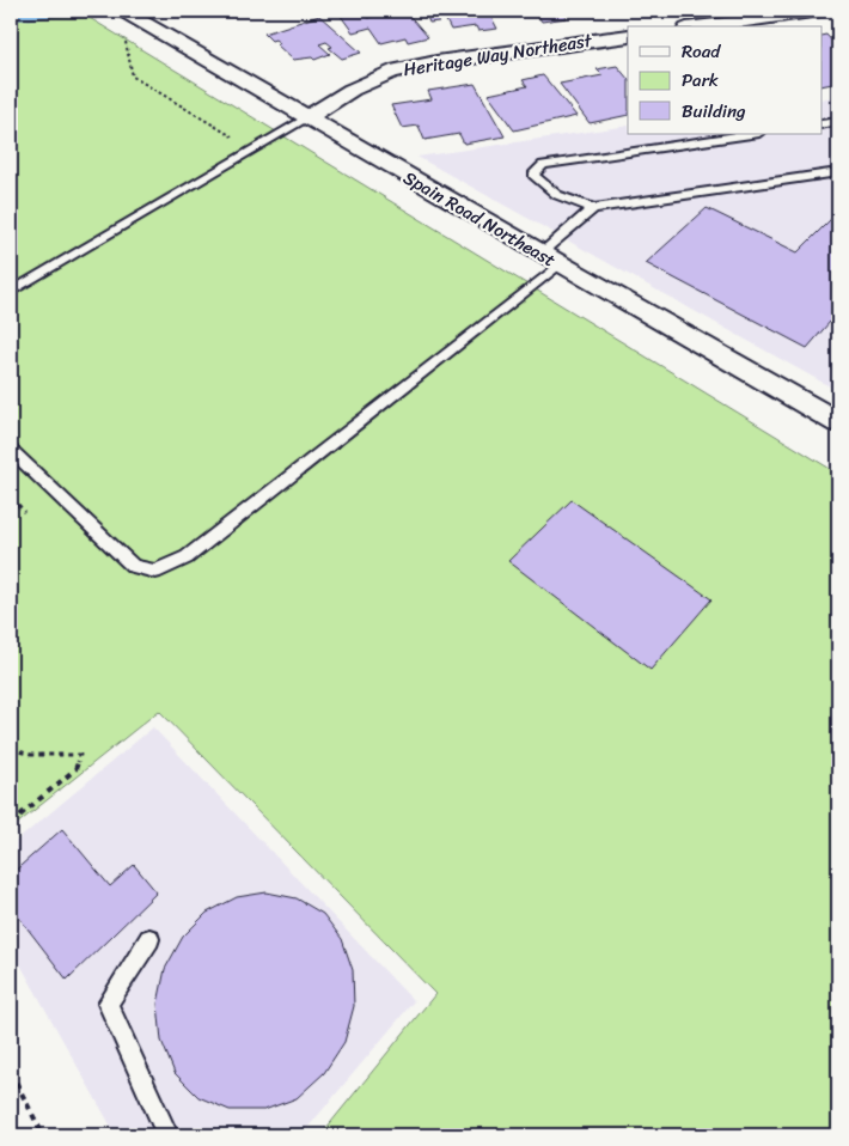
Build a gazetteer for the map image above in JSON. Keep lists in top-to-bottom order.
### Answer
{
  "streets": {
    "street": ["Heritage Way Northeast", "Spain Road Northeast"]
  },
  "crossings": [
    ["Heritage Way Northeast", "Spain Road Northeast"]
  ],
  "legend": ["Road", "Park", "Building"]
}
